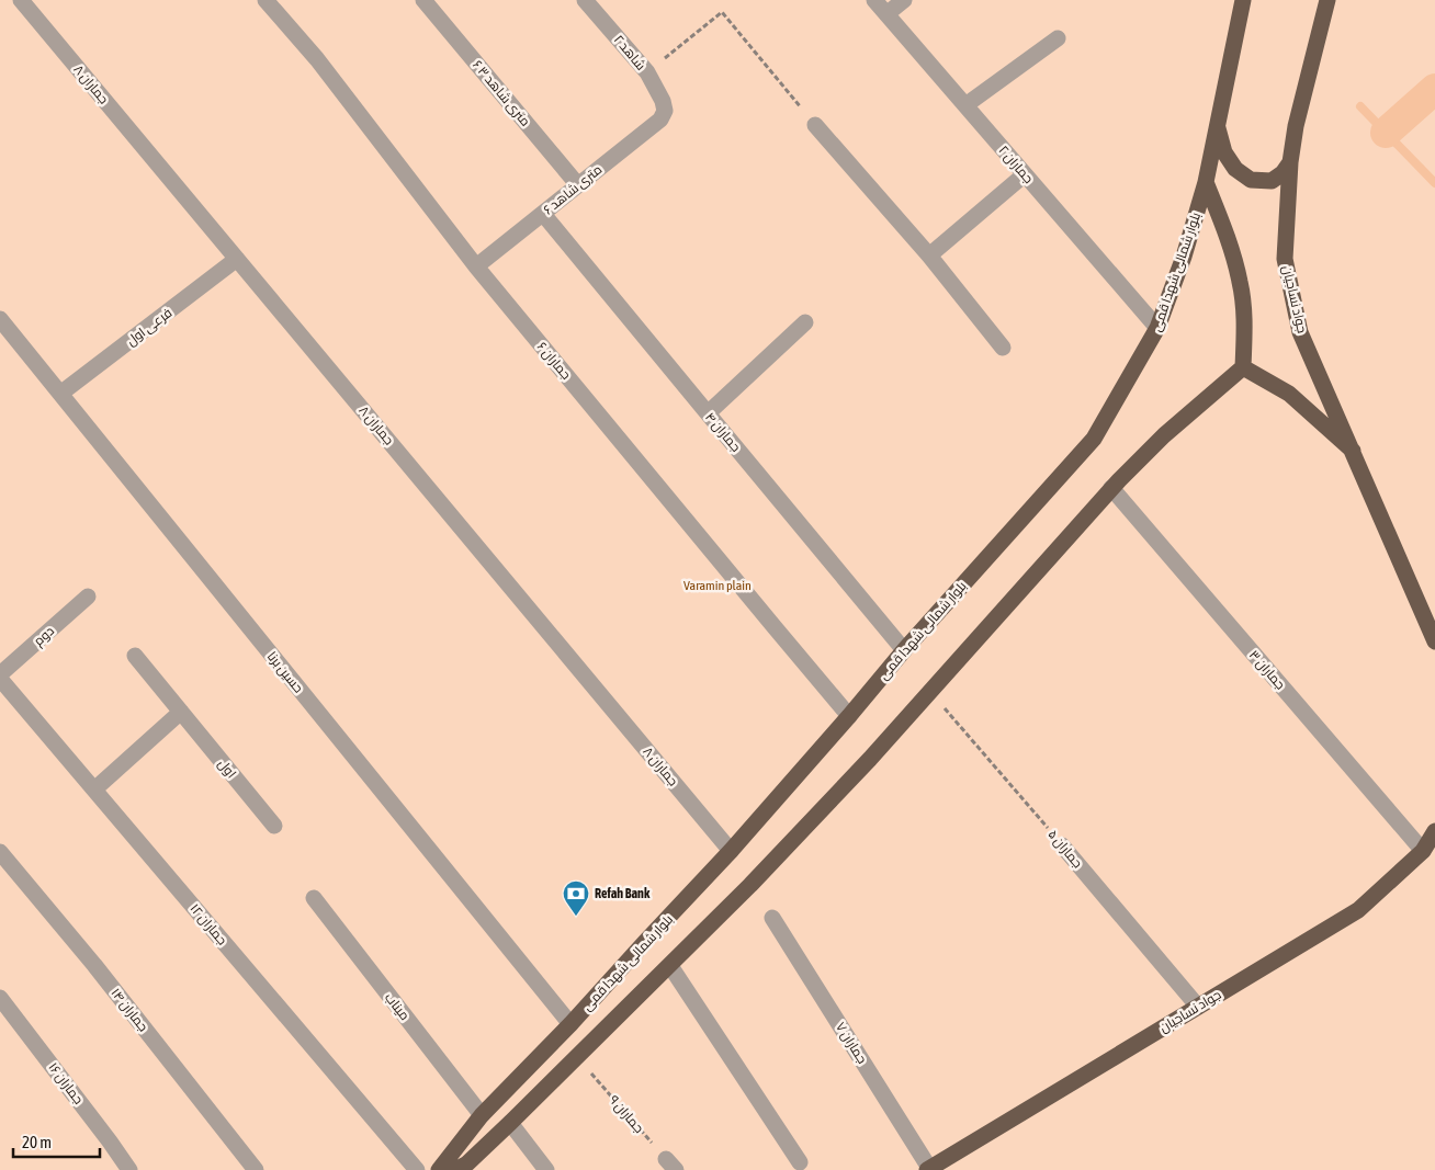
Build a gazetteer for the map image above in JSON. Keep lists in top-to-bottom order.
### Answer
{
  "streets": {
    "main road": ["بلوار شمالی شهدا قمی", "جواد نساجیان"],
    "street": [
      "شاهد ۲",
      "جماران ۸",
      "۶ متری شاهد ۳",
      "جماران ۲",
      "۶ متری شاهد",
      "فرعی اول",
      "جماران ۶",
      "جماران ۴",
      "دوم",
      "جماران ۳",
      "حسین برنا",
      "اول",
      "جماران ۵",
      "جماران ۱۲",
      "میناب",
      "جماران ۱۴",
      "جماران ۷",
      "جماران ۱۶"
    ],
    "path": ["جماران ۹"]
  },
  "crossings": [
    ["شاهد ۲", "۶ متری شاهد"],
    ["جماران ۸", "بلوار شمالی شهدا قمی"],
    ["جماران ۸", "فرعی اول"],
    ["۶ متری شاهد ۳", "۶ متری شاهد"],
    ["جماران ۲", "بلوار شمالی شهدا قمی"],
    ["۶ متری شاهد", "جماران ۶"],
    ["۶ متری شاهد", "جماران ۴"],
    ["بلوار شمالی شهدا قمی", "جماران ۶"],
    ["بلوار شمالی شهدا قمی", "جماران ۴"],
    ["بلوار شمالی شهدا قمی", "حسین برنا"],
    ["بلوار شمالی شهدا قمی", "میناب"],
    ["جواد نساجیان", "جماران ۳"],
    ["جواد نساجیان", "جماران ۵"],
    ["جواد نساجیان", "جماران ۷"],
    ["فرعی اول", "حسین برنا"],
    ["دوم", "جماران ۱۲"]
  ],
  "parks": ["Varamin plain"],
  "places": {
    "bank": ["Refah Bank"]
  },
  "scale_bar": "20 m"
}
